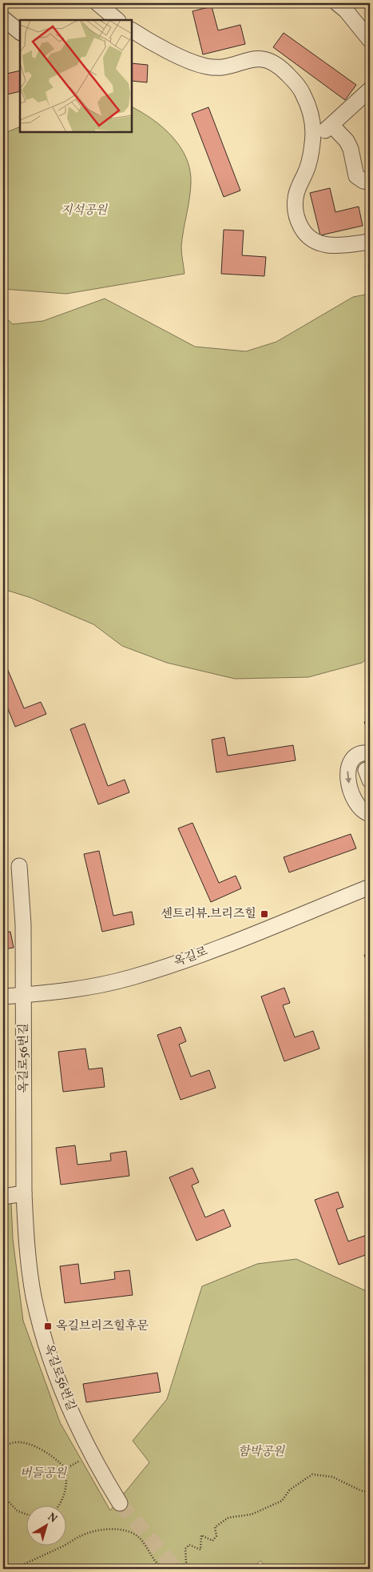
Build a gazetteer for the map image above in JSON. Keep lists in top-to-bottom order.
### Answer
{
  "streets": {
    "street": ["옥길로", "옥길로56번길"]
  },
  "crossings": [
    ["옥길로", "옥길로56번길"]
  ],
  "parks": ["지석공원", "함박공원", "버들공원"],
  "places": {
    "transit": ["센트리뷰.브리즈힐", "옥길브리즈힐후문"]
  },
  "north": "top right"
}
